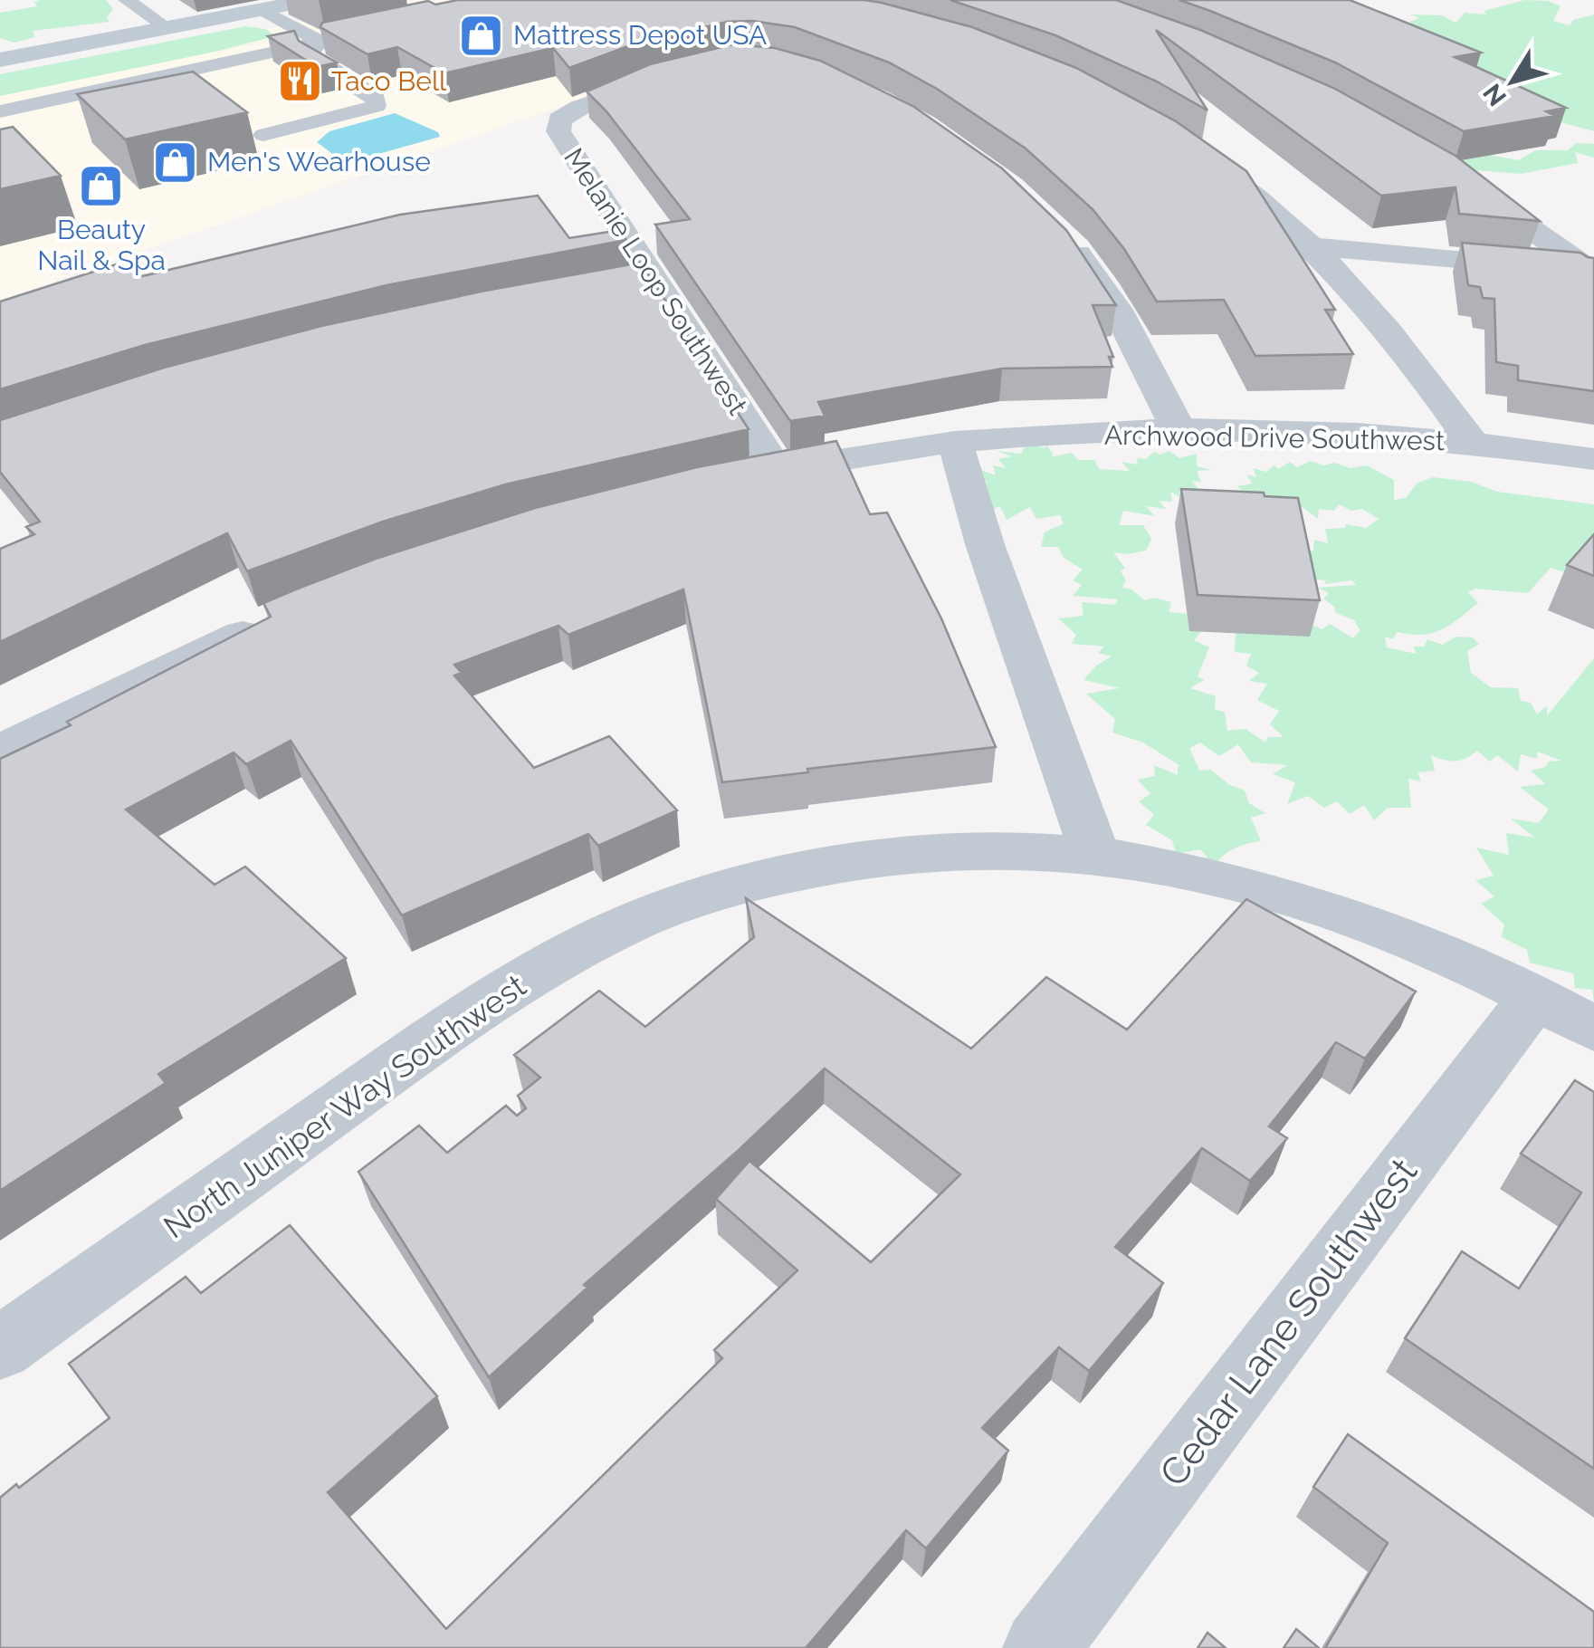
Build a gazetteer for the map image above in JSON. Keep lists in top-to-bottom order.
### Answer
{
  "streets": {
    "street": [
      "Melanie Loop Southwest",
      "Archwood Drive Southwest",
      "North Juniper Way Southwest",
      "Cedar Lane Southwest"
    ]
  },
  "crossings": [
    ["Melanie Loop Southwest", "Archwood Drive Southwest"],
    ["North Juniper Way Southwest", "Cedar Lane Southwest"]
  ],
  "places": {
    "shop": ["Mattress Depot USA", "Men's Wearhouse", "Beauty Nail & Spa"],
    "restaurant": ["Taco Bell"]
  },
  "north": "bottom left"
}
